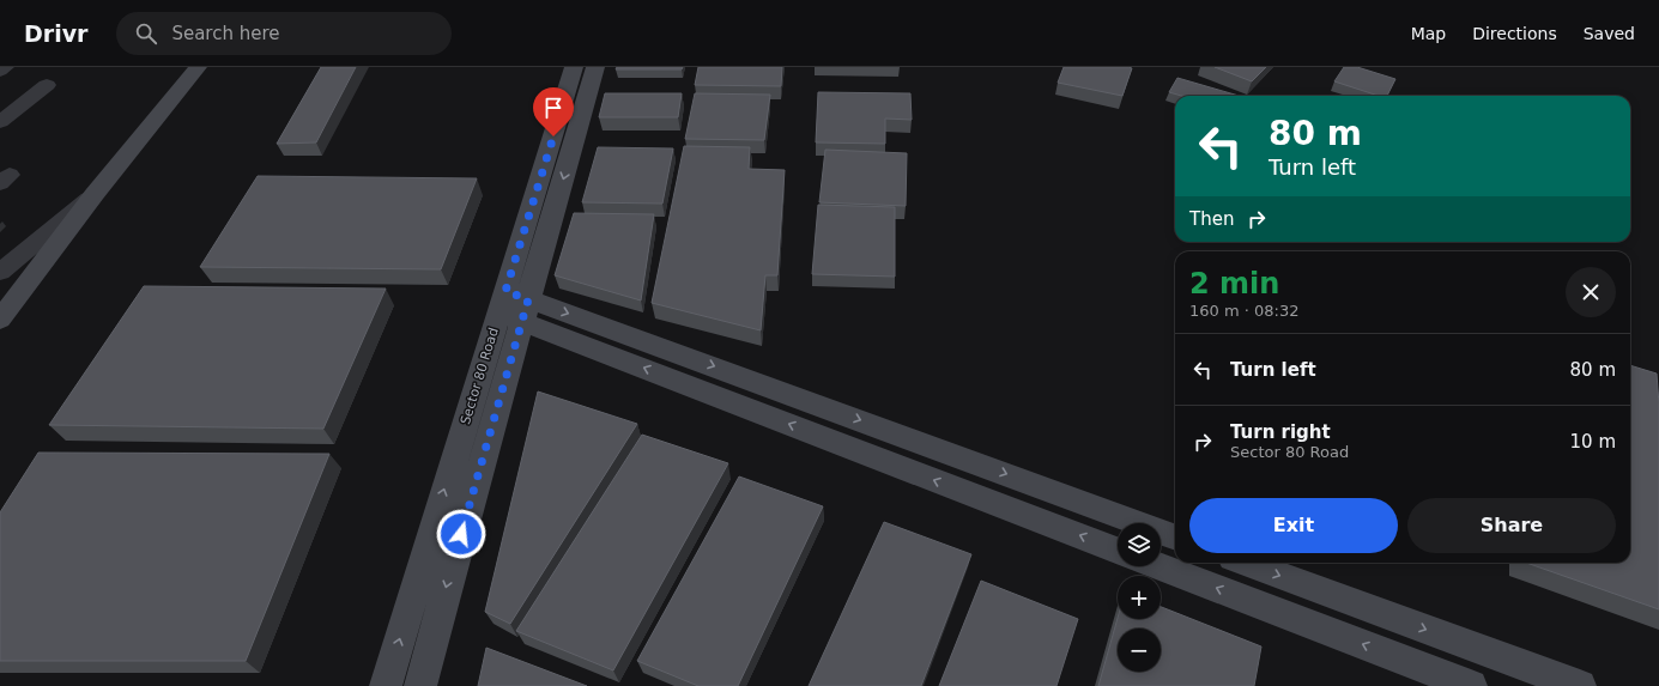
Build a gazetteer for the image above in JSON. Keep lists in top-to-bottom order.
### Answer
{
  "streets": {
    "street": ["Sector 80 Road"]
  },
  "page": {
    "header": "Drivr",
    "search": "Search here",
    "nav": ["Map", "Directions", "Saved"],
    "turn": ["80 m", "Turn left"],
    "then": "Then",
    "heading": ["2 min", "160 m · 08:32"],
    "list": [
      {
        "name": "Turn left",
        "value": "80 m"
      },
      {
        "name": "Turn right",
        "note": "Sector 80 Road",
        "value": "10 m"
      }
    ],
    "buttons": ["Exit", "Share"],
    "map_buttons": ["+", "−"]
  }
}
